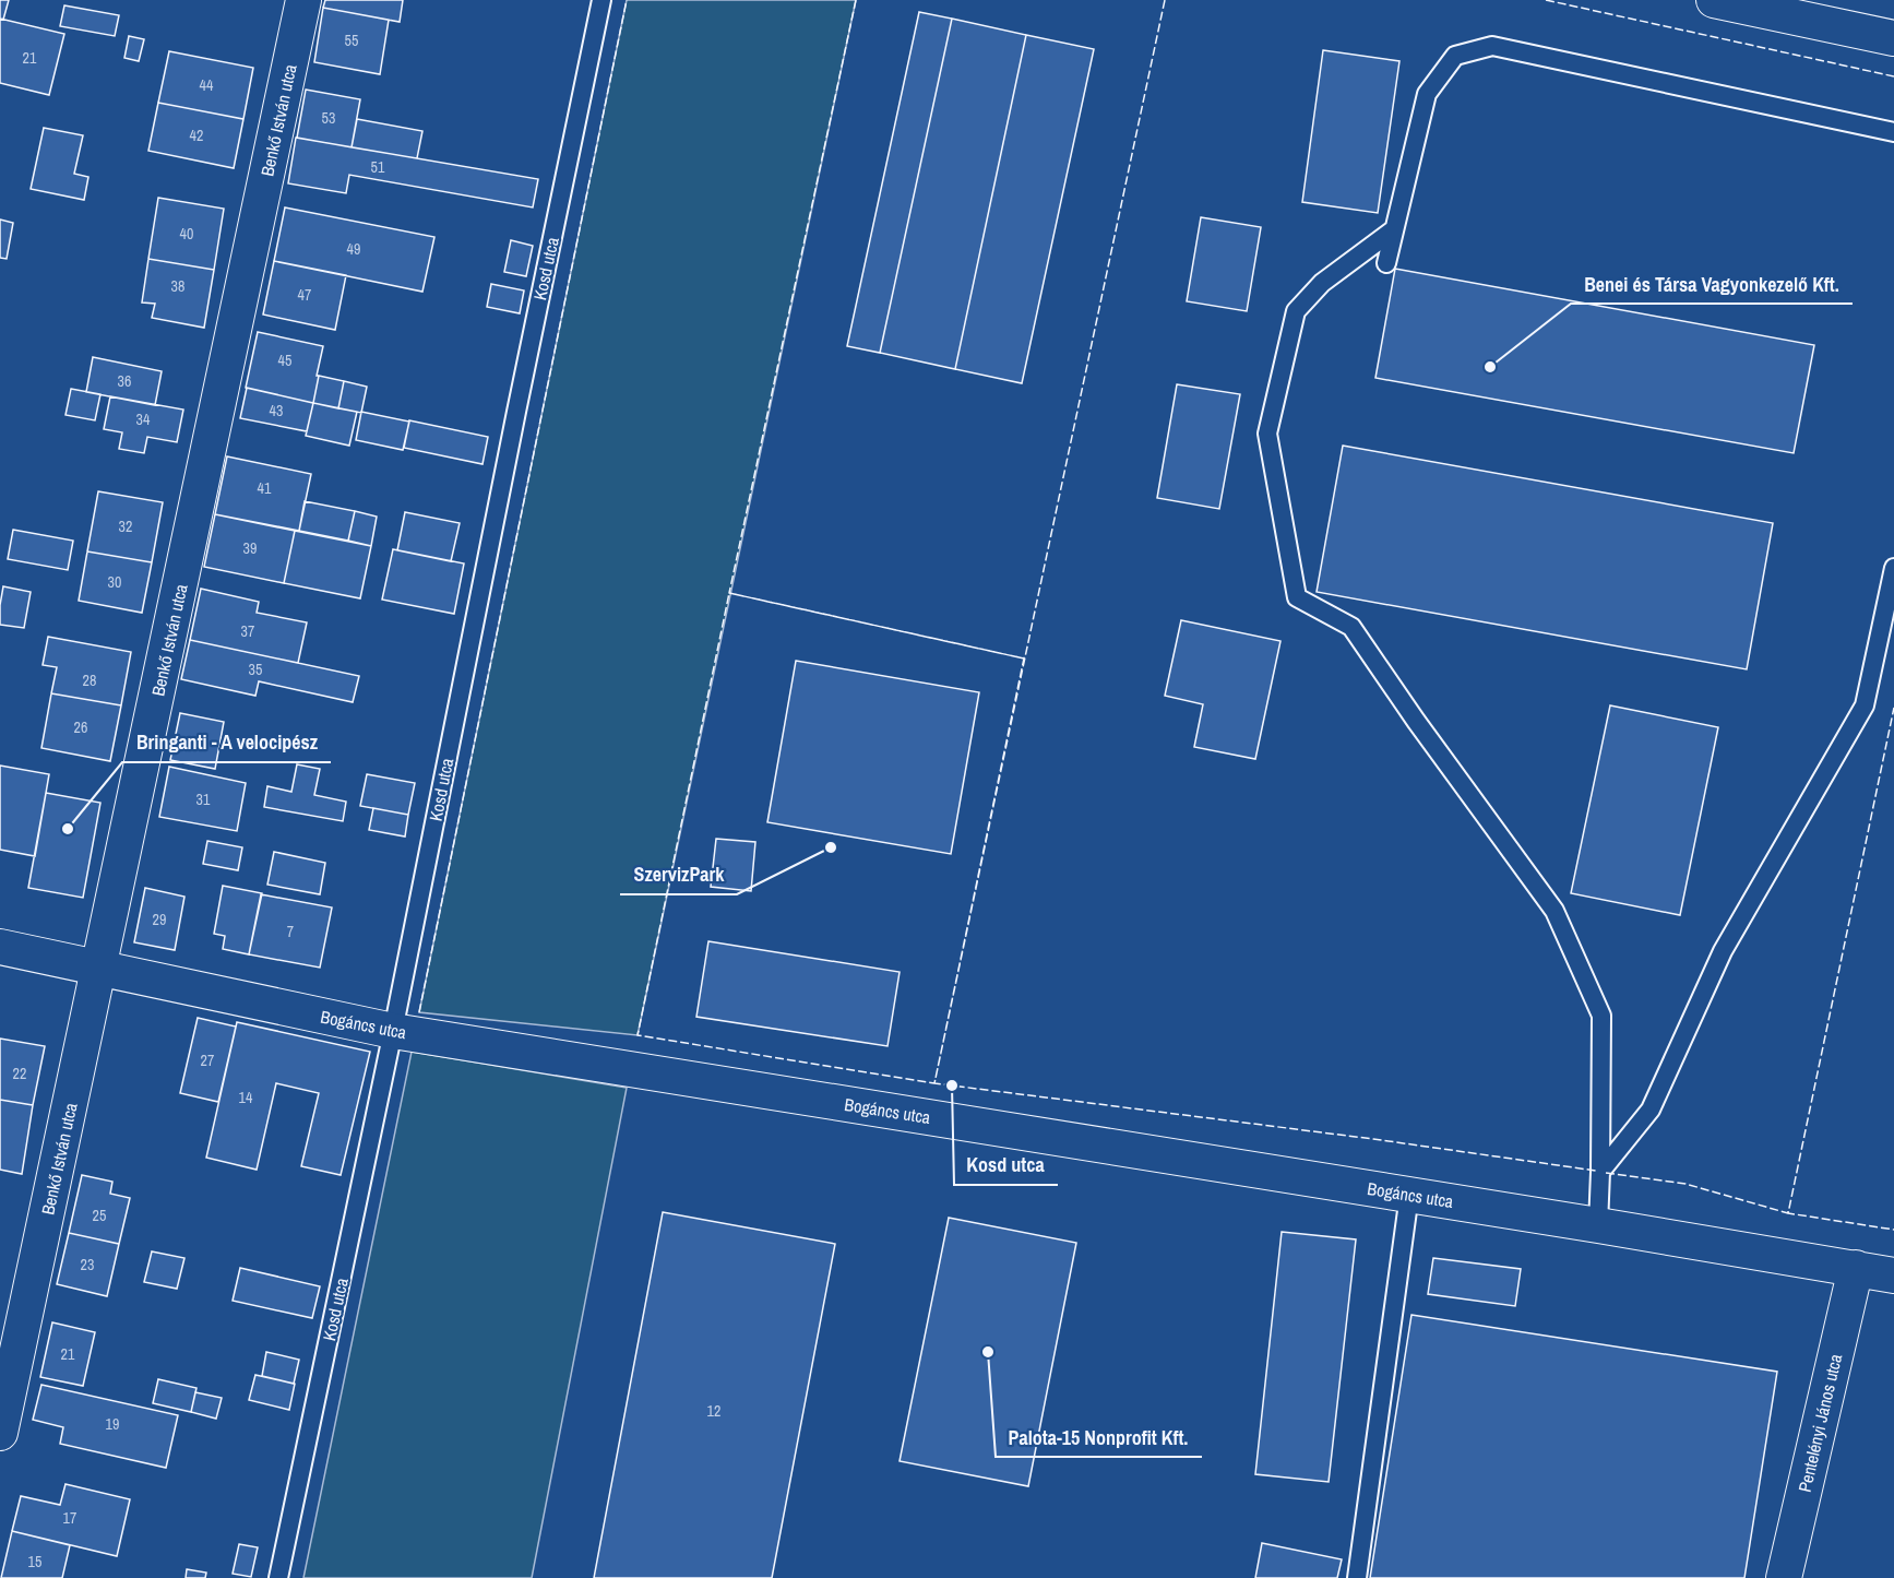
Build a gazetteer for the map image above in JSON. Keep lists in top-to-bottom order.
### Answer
{
  "streets": {
    "street": ["Benkő István utca", "Bogáncs utca", "Pentelényi János utca"],
    "lane": ["Kosd utca"]
  },
  "crossings": [
    ["Benkő István utca", "Bogáncs utca"],
    ["Kosd utca", "Bogáncs utca"],
    ["Bogáncs utca", "Pentelényi János utca"]
  ],
  "places": [
    "Benei és Társa Vagyonkezelő Kft.",
    "Bringanti - A velocipész",
    "SzervizPark",
    "Kosd utca",
    "Palota-15 Nonprofit Kft."
  ],
  "house_numbers": [
    "55",
    "21",
    "44",
    "53",
    "42",
    "51",
    "40",
    "49",
    "38",
    "47",
    "45",
    "36",
    "43",
    "34",
    "41",
    "32",
    "39",
    "30",
    "37",
    "35",
    "28",
    "26",
    "31",
    "29",
    "7",
    "27",
    "22",
    "14",
    "25",
    "23",
    "21",
    "12",
    "19",
    "17",
    "15"
  ]
}
